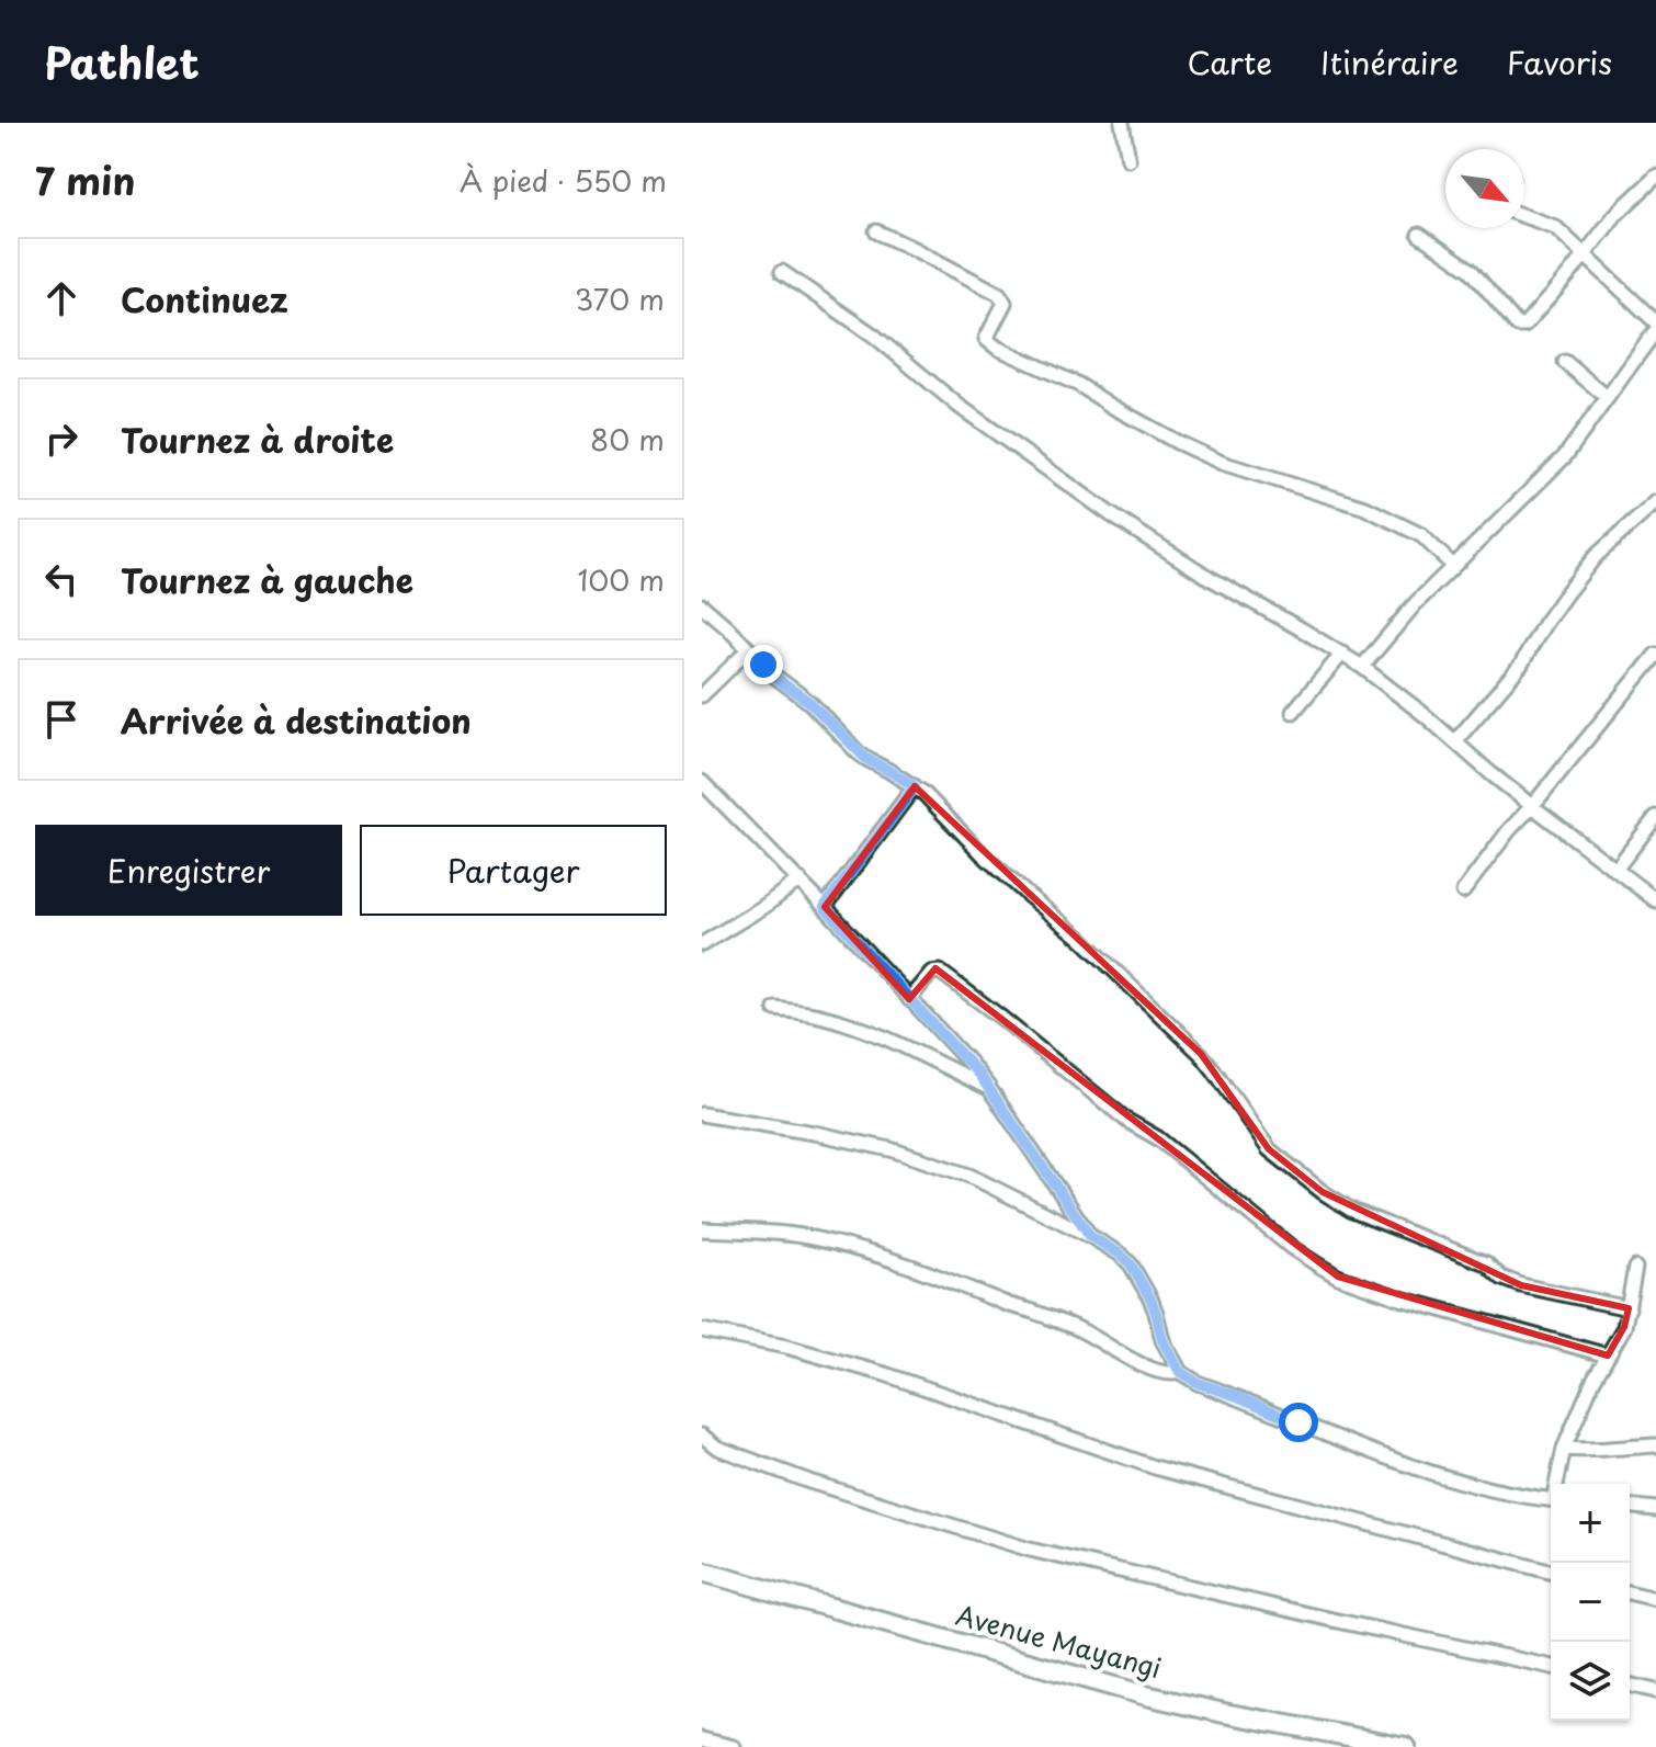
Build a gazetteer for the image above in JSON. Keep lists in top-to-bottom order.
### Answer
{
  "streets": {
    "street": ["Avenue Mayangi"]
  },
  "north": "bottom right",
  "page": {
    "header": "Pathlet",
    "nav": ["Carte", "Itinéraire", "Favoris"],
    "heading": ["7 min", "À pied · 550 m"],
    "list": [
      ["Continuez", "370 m"],
      ["Tournez à droite", "80 m"],
      ["Tournez à gauche", "100 m"],
      "Arrivée à destination"
    ],
    "buttons": ["Enregistrer", "Partager"],
    "map_buttons": ["+", "−"]
  }
}
